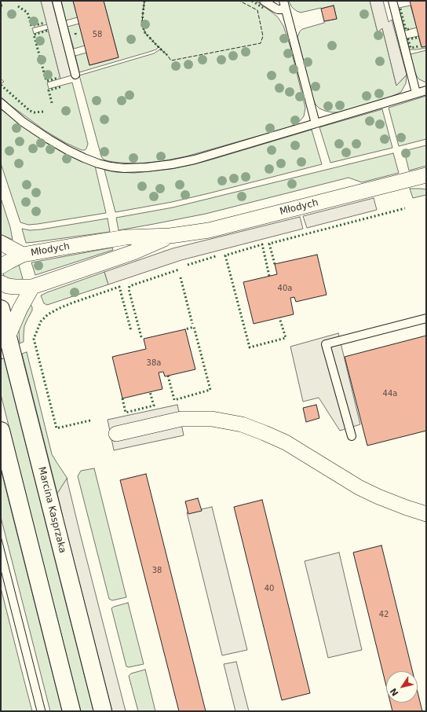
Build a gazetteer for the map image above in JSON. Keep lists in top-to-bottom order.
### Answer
{
  "streets": {
    "street": ["Młodych", "Marcina Kasprzaka"]
  },
  "house_numbers": [
    "58",
    "40a",
    "38a",
    "44a",
    "38",
    "40",
    "42"
  ],
  "north": "bottom left"
}
